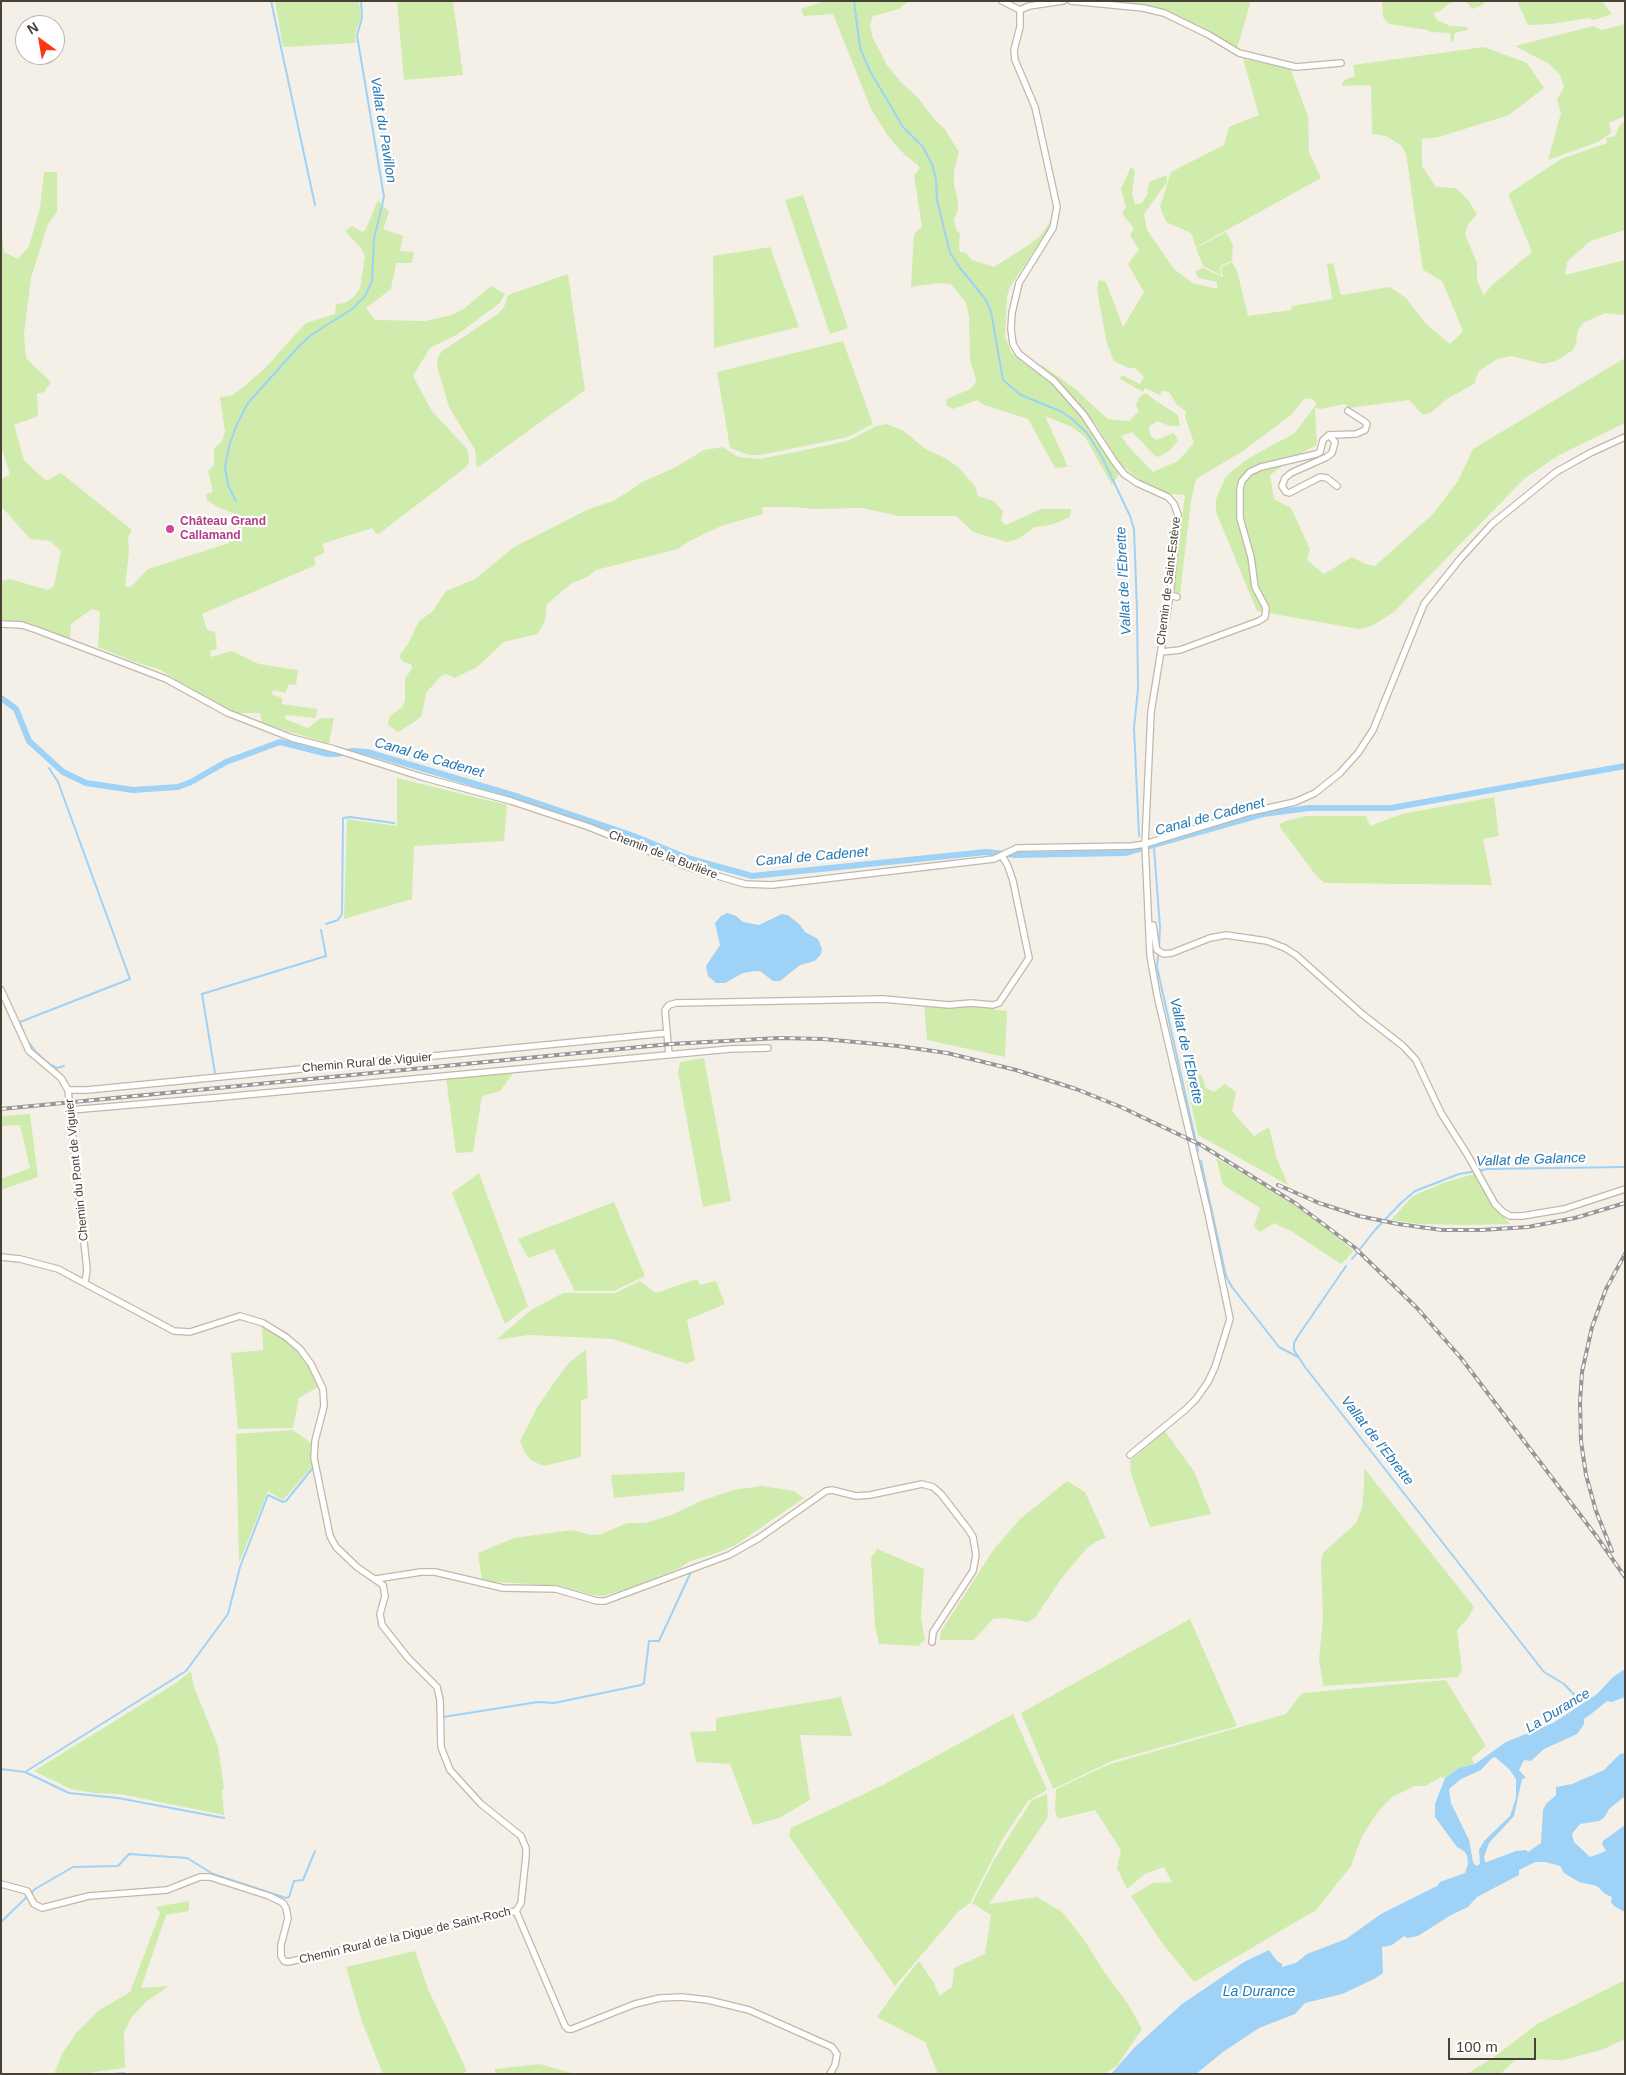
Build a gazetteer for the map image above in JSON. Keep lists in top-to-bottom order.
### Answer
{
  "streets": {
    "street": [
      "Chemin de Saint-Estève",
      "Chemin de la Burlière",
      "Chemin Rural de Viguier",
      "Chemin du Pont de Viguier",
      "Chemin Rural de la Digue de Saint-Roch"
    ]
  },
  "crossings": [
    ["Chemin de Saint-Estève", "Chemin de la Burlière"],
    ["Chemin Rural de Viguier", "Chemin du Pont de Viguier"]
  ],
  "water": [
    "Vallat du Pavillon",
    "Vallat de l'Ebrette",
    "Canal de Cadenet",
    "Vallat de Galance",
    "La Durance"
  ],
  "places": ["Château Grand Callamand"],
  "scale_bar": "100 m",
  "north": "top left"
}
